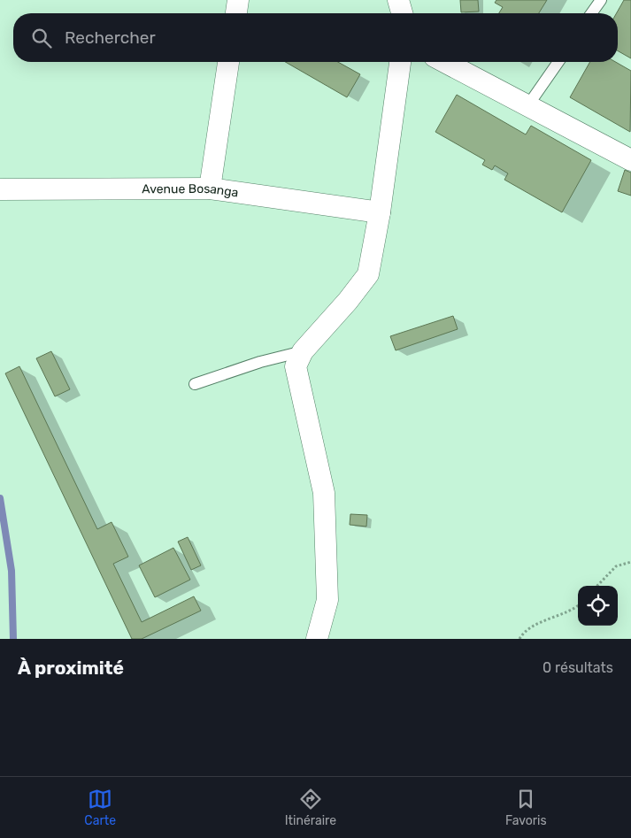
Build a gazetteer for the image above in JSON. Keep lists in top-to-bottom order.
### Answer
{
  "streets": {
    "street": ["Avenue Bosanga"]
  },
  "page": {
    "search": "Rechercher",
    "heading": ["À proximité", "0 résultats"],
    "nav": ["Carte", "Itinéraire", "Favoris"]
  }
}
